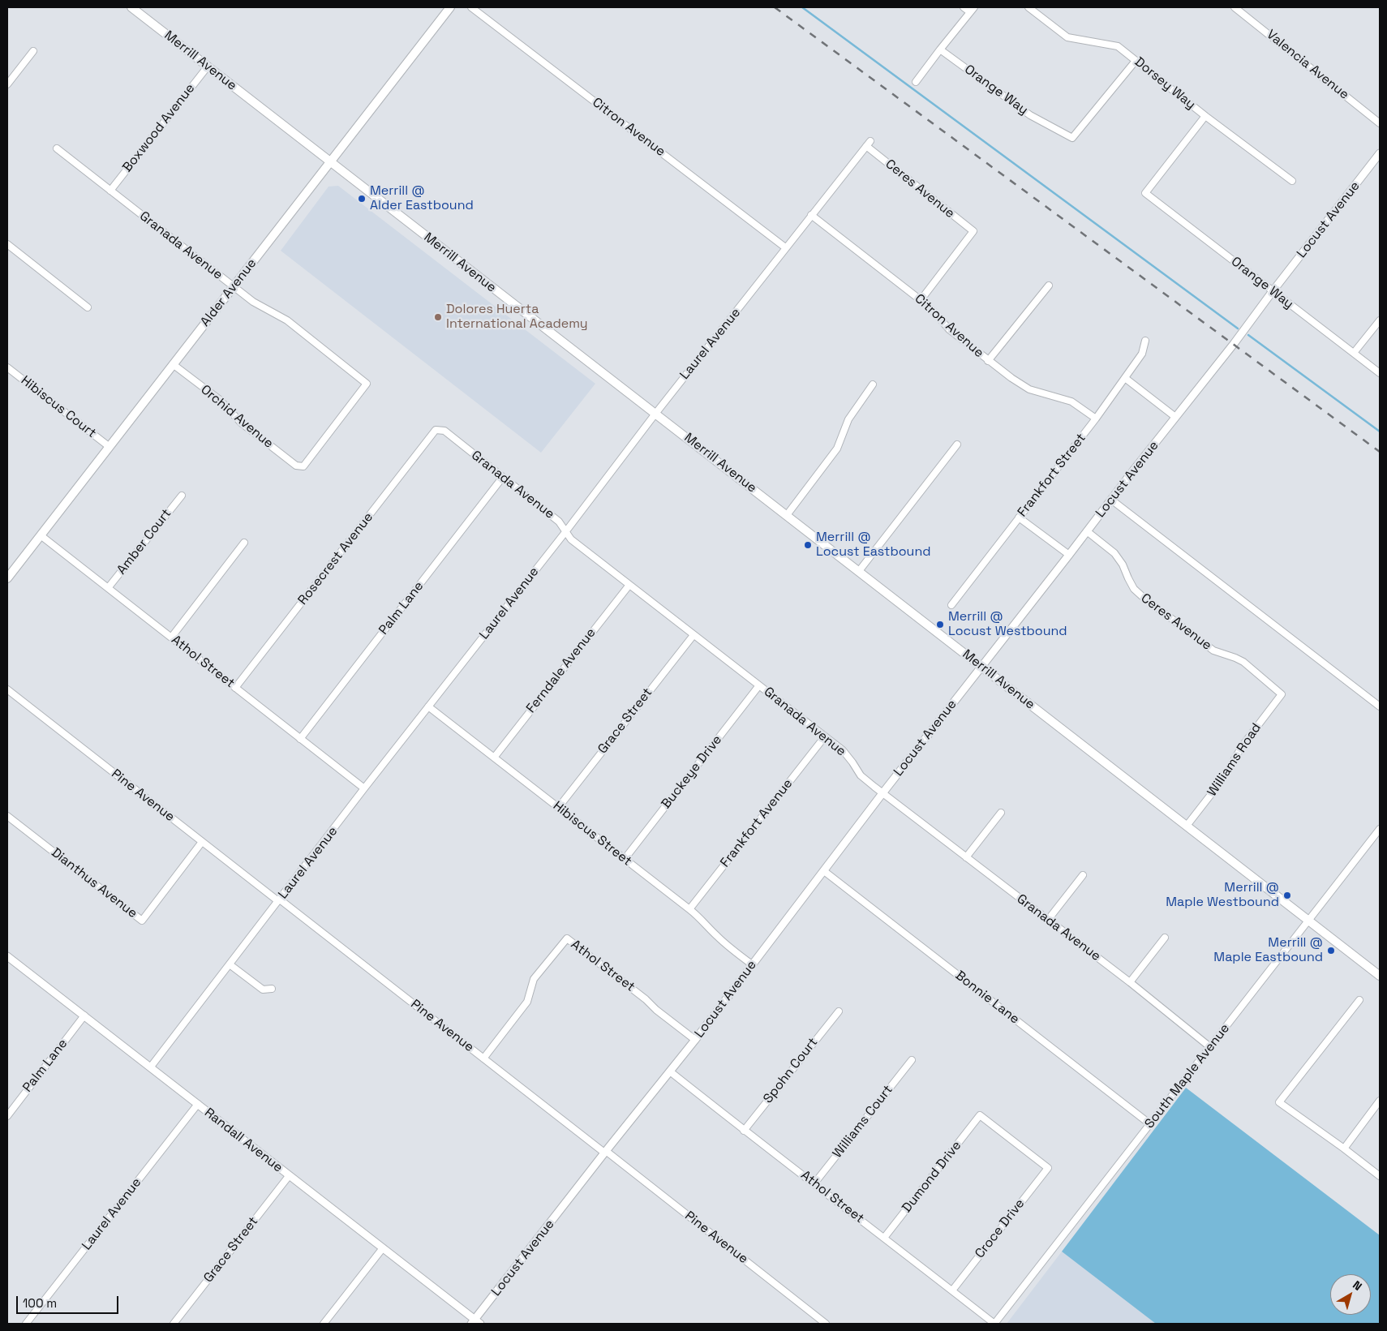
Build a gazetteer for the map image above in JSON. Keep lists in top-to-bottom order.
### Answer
{
  "streets": {
    "main road": ["Merrill Avenue", "Alder Avenue"],
    "street": [
      "Valencia Avenue",
      "Dorsey Way",
      "Orange Way",
      "Citron Avenue",
      "Boxwood Avenue",
      "Ceres Avenue",
      "Locust Avenue",
      "Granada Avenue",
      "Laurel Avenue",
      "Hibiscus Court",
      "Orchid Avenue",
      "Frankfort Street",
      "Amber Court",
      "Rosecrest Avenue",
      "Palm Lane",
      "Athol Street",
      "Ferndale Avenue",
      "Grace Street",
      "Williams Road",
      "Buckeye Drive",
      "Pine Avenue",
      "Frankfort Avenue",
      "Hibiscus Street",
      "Dianthus Avenue",
      "Bonnie Lane",
      "Spohn Court",
      "South Maple Avenue",
      "Williams Court",
      "Randall Avenue",
      "Dumond Drive",
      "Croce Drive"
    ]
  },
  "crossings": [
    ["Merrill Avenue", "Boxwood Avenue"],
    ["Merrill Avenue", "Locust Avenue"],
    ["Merrill Avenue", "Alder Avenue"],
    ["Merrill Avenue", "Laurel Avenue"],
    ["Merrill Avenue", "Williams Road"],
    ["Merrill Avenue", "South Maple Avenue"],
    ["Dorsey Way", "Orange Way"],
    ["Orange Way", "Locust Avenue"],
    ["Citron Avenue", "Ceres Avenue"],
    ["Citron Avenue", "Laurel Avenue"],
    ["Citron Avenue", "Frankfort Street"],
    ["Boxwood Avenue", "Granada Avenue"],
    ["Ceres Avenue", "Locust Avenue"],
    ["Ceres Avenue", "Laurel Avenue"],
    ["Ceres Avenue", "Williams Road"],
    ["Locust Avenue", "Granada Avenue"],
    ["Locust Avenue", "Athol Street"],
    ["Locust Avenue", "Pine Avenue"],
    ["Locust Avenue", "Hibiscus Street"],
    ["Locust Avenue", "Bonnie Lane"],
    ["Locust Avenue", "Randall Avenue"],
    ["Granada Avenue", "Alder Avenue"],
    ["Granada Avenue", "Laurel Avenue"],
    ["Granada Avenue", "Orchid Avenue"],
    ["Granada Avenue", "Rosecrest Avenue"],
    ["Granada Avenue", "Palm Lane"],
    ["Granada Avenue", "Ferndale Avenue"],
    ["Granada Avenue", "Grace Street"],
    ["Granada Avenue", "Buckeye Drive"],
    ["Granada Avenue", "Frankfort Avenue"],
    ["Granada Avenue", "South Maple Avenue"],
    ["Alder Avenue", "Hibiscus Court"],
    ["Alder Avenue", "Orchid Avenue"],
    ["Alder Avenue", "Athol Street"],
    ["Laurel Avenue", "Athol Street"],
    ["Laurel Avenue", "Pine Avenue"],
    ["Laurel Avenue", "Hibiscus Street"],
    ["Laurel Avenue", "Randall Avenue"],
    ["Amber Court", "Athol Street"],
    ["Rosecrest Avenue", "Athol Street"],
    ["Palm Lane", "Athol Street"],
    ["Palm Lane", "Randall Avenue"],
    ["Athol Street", "Pine Avenue"],
    ["Athol Street", "Spohn Court"],
    ["Athol Street", "South Maple Avenue"],
    ["Athol Street", "Williams Court"],
    ["Athol Street", "Dumond Drive"],
    ["Athol Street", "Croce Drive"],
    ["Ferndale Avenue", "Hibiscus Street"],
    ["Grace Street", "Hibiscus Street"],
    ["Grace Street", "Randall Avenue"],
    ["Buckeye Drive", "Hibiscus Street"],
    ["Pine Avenue", "Dianthus Avenue"],
    ["Frankfort Avenue", "Hibiscus Street"],
    ["Bonnie Lane", "South Maple Avenue"],
    ["Dumond Drive", "Croce Drive"]
  ],
  "places": [
    "Merrill @ Alder Eastbound",
    "Dolores Huerta International Academy",
    "Merrill @ Locust Eastbound",
    "Merrill @ Locust Westbound",
    "Merrill @ Maple Westbound",
    "Merrill @ Maple Eastbound"
  ],
  "scale_bar": "100 m",
  "north": "top right"
}
